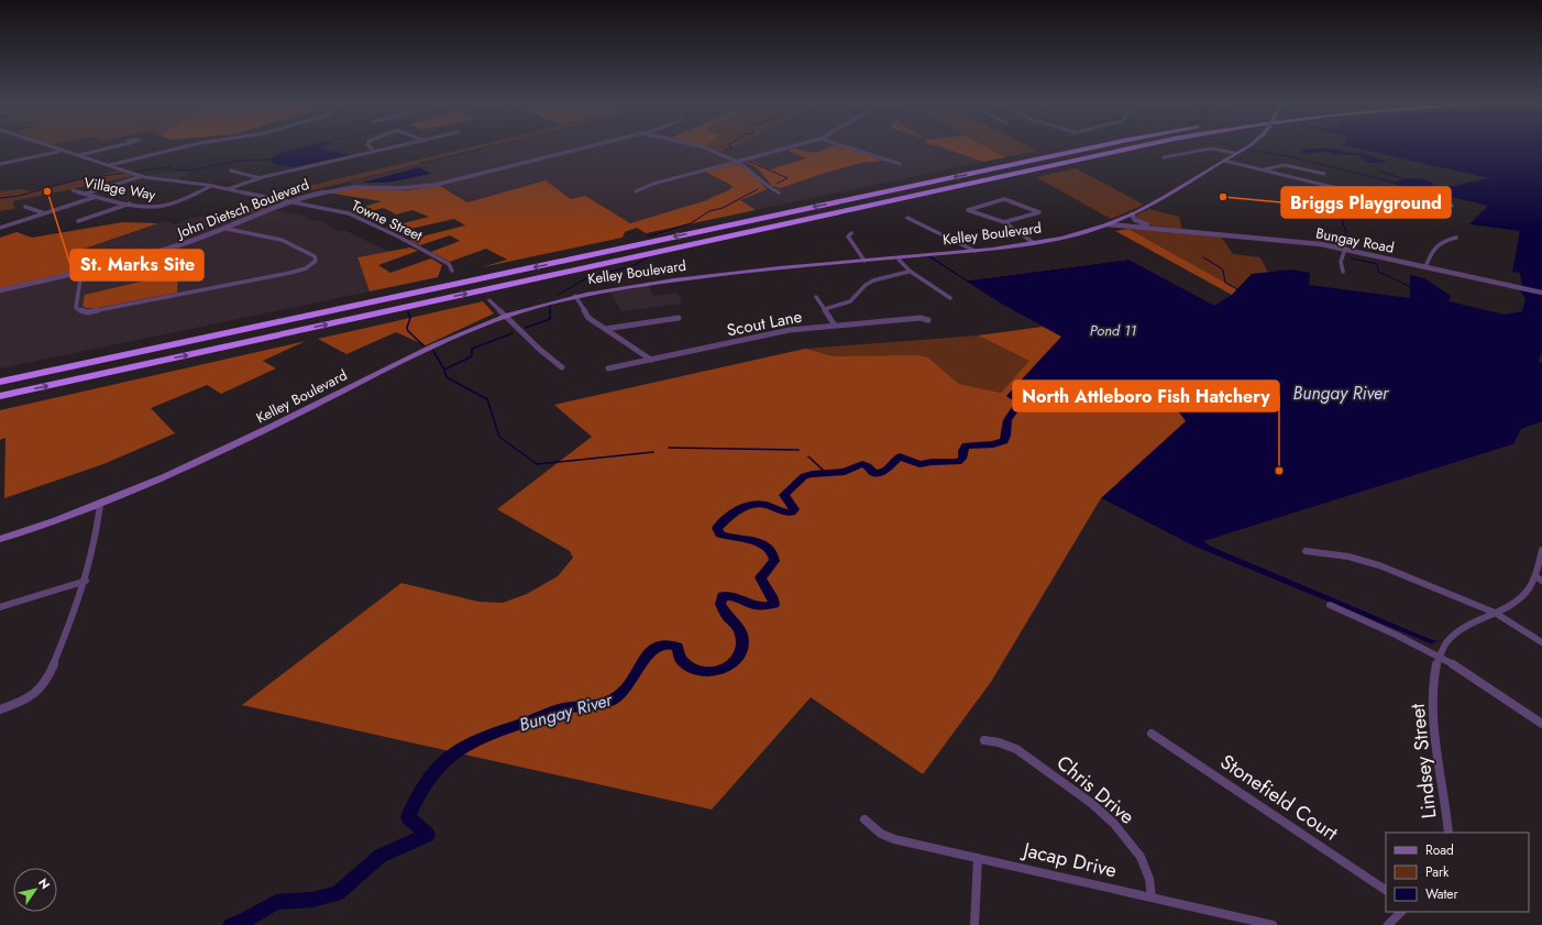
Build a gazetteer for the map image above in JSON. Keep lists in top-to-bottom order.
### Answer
{
  "streets": {
    "main road": ["Kelley Boulevard"],
    "street": [
      "Village Way",
      "John Dietsch Boulevard",
      "Towne Street",
      "Bungay Road",
      "Scout Lane",
      "Lindsey Street",
      "Chris Drive",
      "Stonefield Court",
      "Jacap Drive"
    ]
  },
  "crossings": [
    ["Village Way", "Towne Street"],
    ["John Dietsch Boulevard", "Towne Street"],
    ["Kelley Boulevard", "Bungay Road"],
    ["Chris Drive", "Jacap Drive"]
  ],
  "water": ["Pond 11", "Bungay River"],
  "places": ["St. Marks Site", "Briggs Playground", "North Attleboro Fish Hatchery"],
  "legend": ["Road", "Park", "Water"],
  "north": "top right"
}
